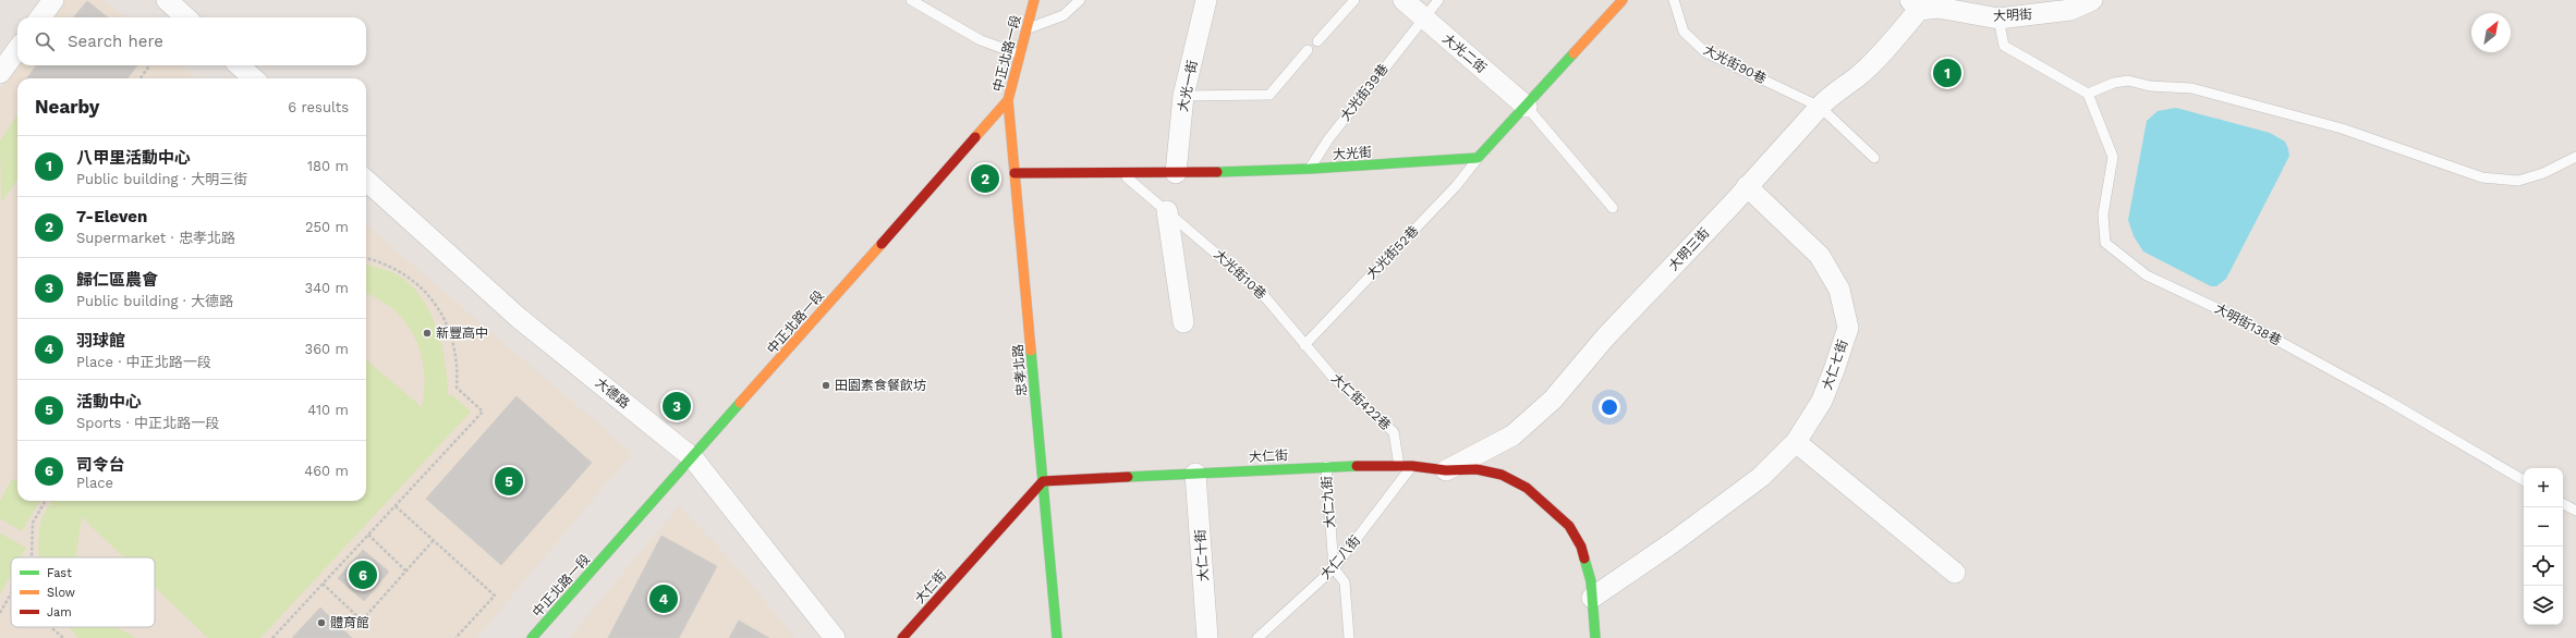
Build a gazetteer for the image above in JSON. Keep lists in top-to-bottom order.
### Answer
{
  "streets": {
    "street": [
      "大明街",
      "中正北路一段",
      "大光二街",
      "大光一街",
      "大光街",
      "大明三街",
      "大仁七街",
      "忠孝北路",
      "大德路",
      "大仁街",
      "大仁十街"
    ],
    "lane": [
      "大光街90巷",
      "大光街39巷",
      "大光街52巷",
      "大光街10巷",
      "大明街138巷",
      "大仁街422巷",
      "大仁九街",
      "大仁八街"
    ]
  },
  "crossings": [
    ["大明街", "大明三街"],
    ["中正北路一段", "忠孝北路"],
    ["中正北路一段", "大德路"],
    ["大光二街", "大光街39巷"],
    ["大光街90巷", "大明三街"],
    ["大光一街", "大光街"],
    ["大光街39巷", "大光街"],
    ["大光街", "大光街52巷"],
    ["大光街", "大光街10巷"],
    ["大光街", "忠孝北路"],
    ["大明三街", "大仁七街"],
    ["大明三街", "大仁街"],
    ["大光街52巷", "大光街10巷"],
    ["大光街52巷", "大仁街422巷"],
    ["大光街10巷", "大仁街422巷"],
    ["大仁七街", "大仁街"],
    ["忠孝北路", "大仁街"],
    ["大仁街422巷", "大仁街"],
    ["大仁街", "大仁九街"],
    ["大仁街", "大仁十街"],
    ["大仁街", "大仁八街"],
    ["大仁九街", "大仁八街"]
  ],
  "places": ["新豐高中", "田園素食餐飲坊", "體育館"],
  "legend": ["Fast", "Slow", "Jam"],
  "north": "top right",
  "page": {
    "search": "Search here",
    "pins": [
      "1",
      "2",
      "3",
      "5",
      "6",
      "4"
    ],
    "heading": ["Nearby", "6 results"],
    "list": [
      {
        "mark": "1",
        "name": "八甲里活動中心",
        "note": "Public building · 大明三街",
        "value": "180 m"
      },
      {
        "mark": "2",
        "name": "7-Eleven",
        "note": "Supermarket · 忠孝北路",
        "value": "250 m"
      },
      {
        "mark": "3",
        "name": "歸仁區農會",
        "note": "Public building · 大德路",
        "value": "340 m"
      },
      {
        "mark": "4",
        "name": "羽球館",
        "note": "Place · 中正北路一段",
        "value": "360 m"
      },
      {
        "mark": "5",
        "name": "活動中心",
        "note": "Sports · 中正北路一段",
        "value": "410 m"
      },
      {
        "mark": "6",
        "name": "司令台",
        "note": "Place",
        "value": "460 m"
      }
    ],
    "map_buttons": ["+", "−"]
  }
}
